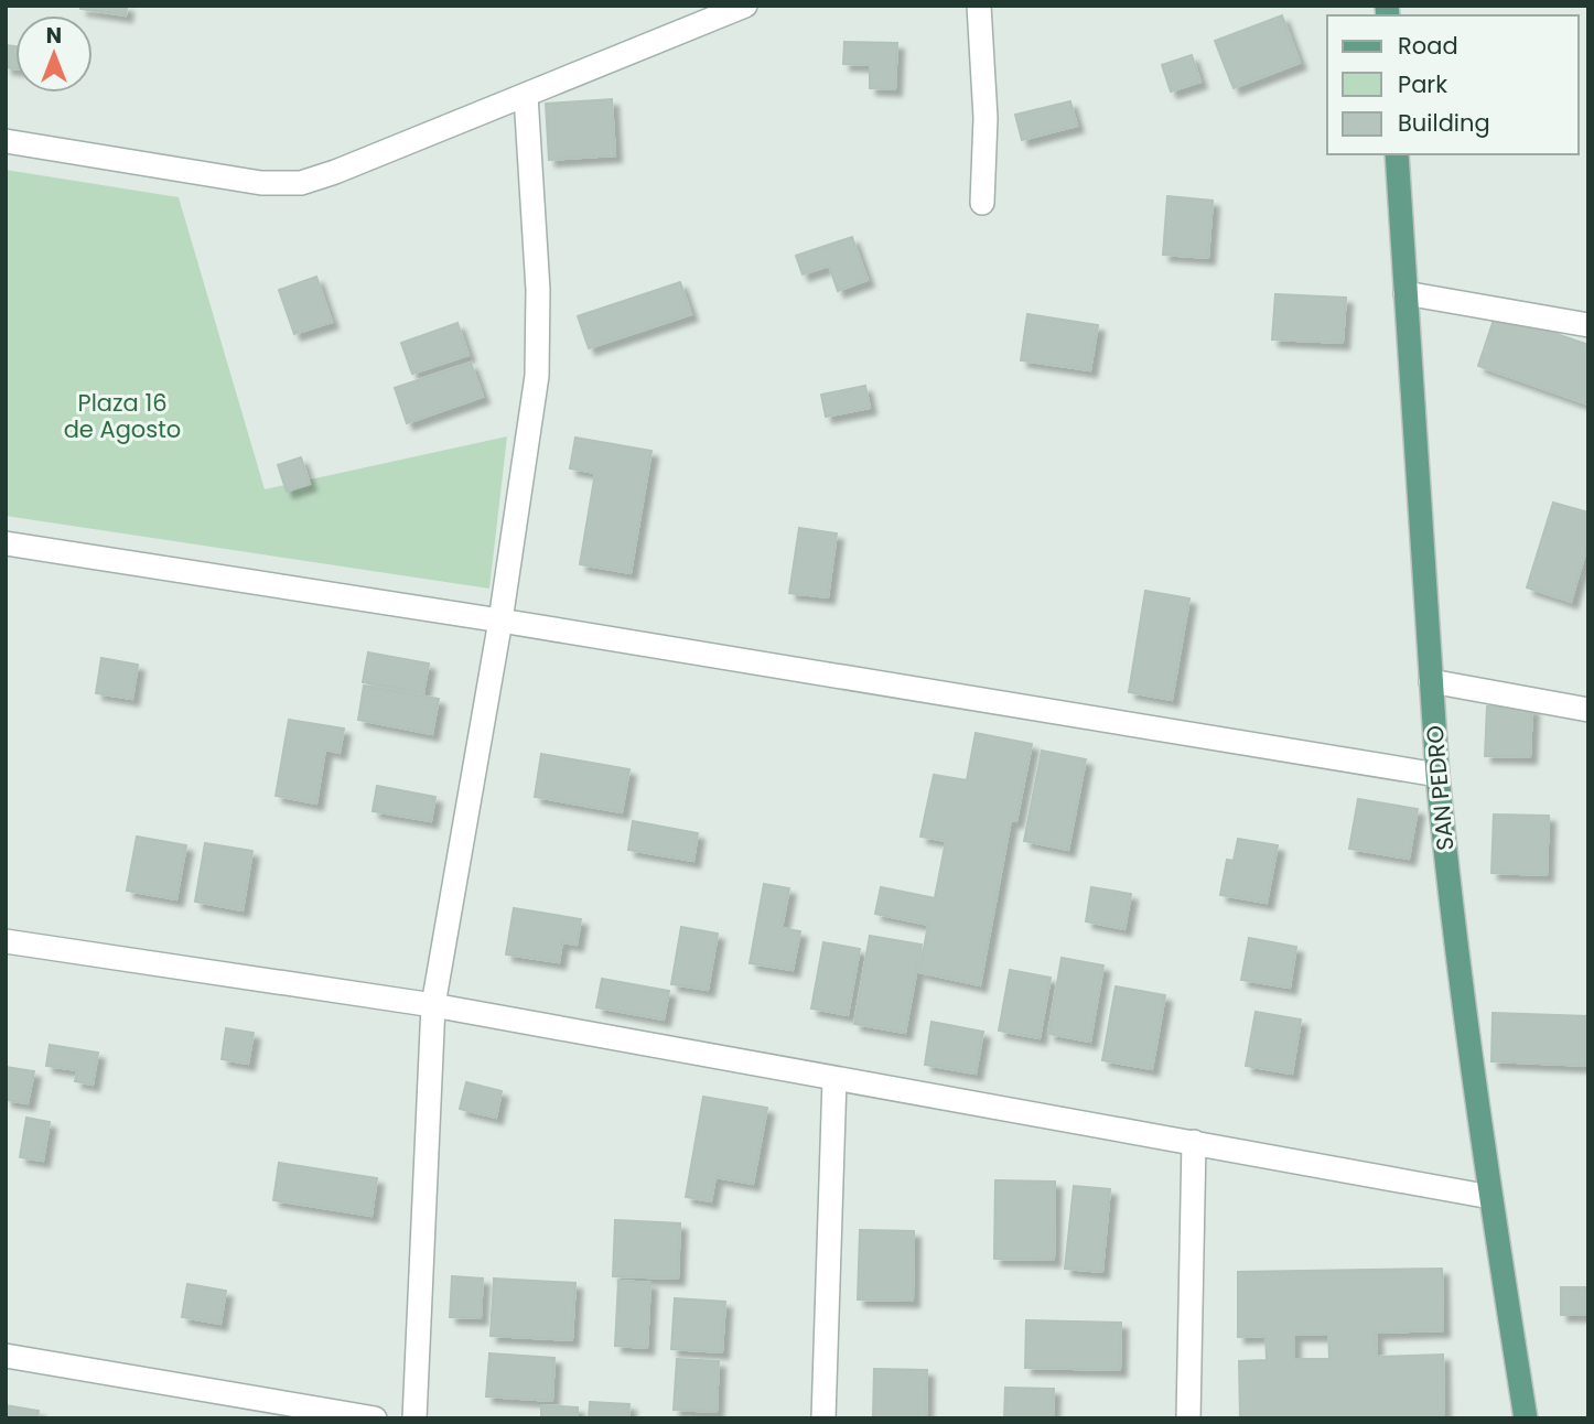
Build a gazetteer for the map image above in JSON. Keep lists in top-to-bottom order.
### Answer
{
  "streets": {
    "main road": ["SAN PEDRO"]
  },
  "parks": ["Plaza 16 de Agosto"],
  "legend": ["Road", "Park", "Building"],
  "north": "top"
}
